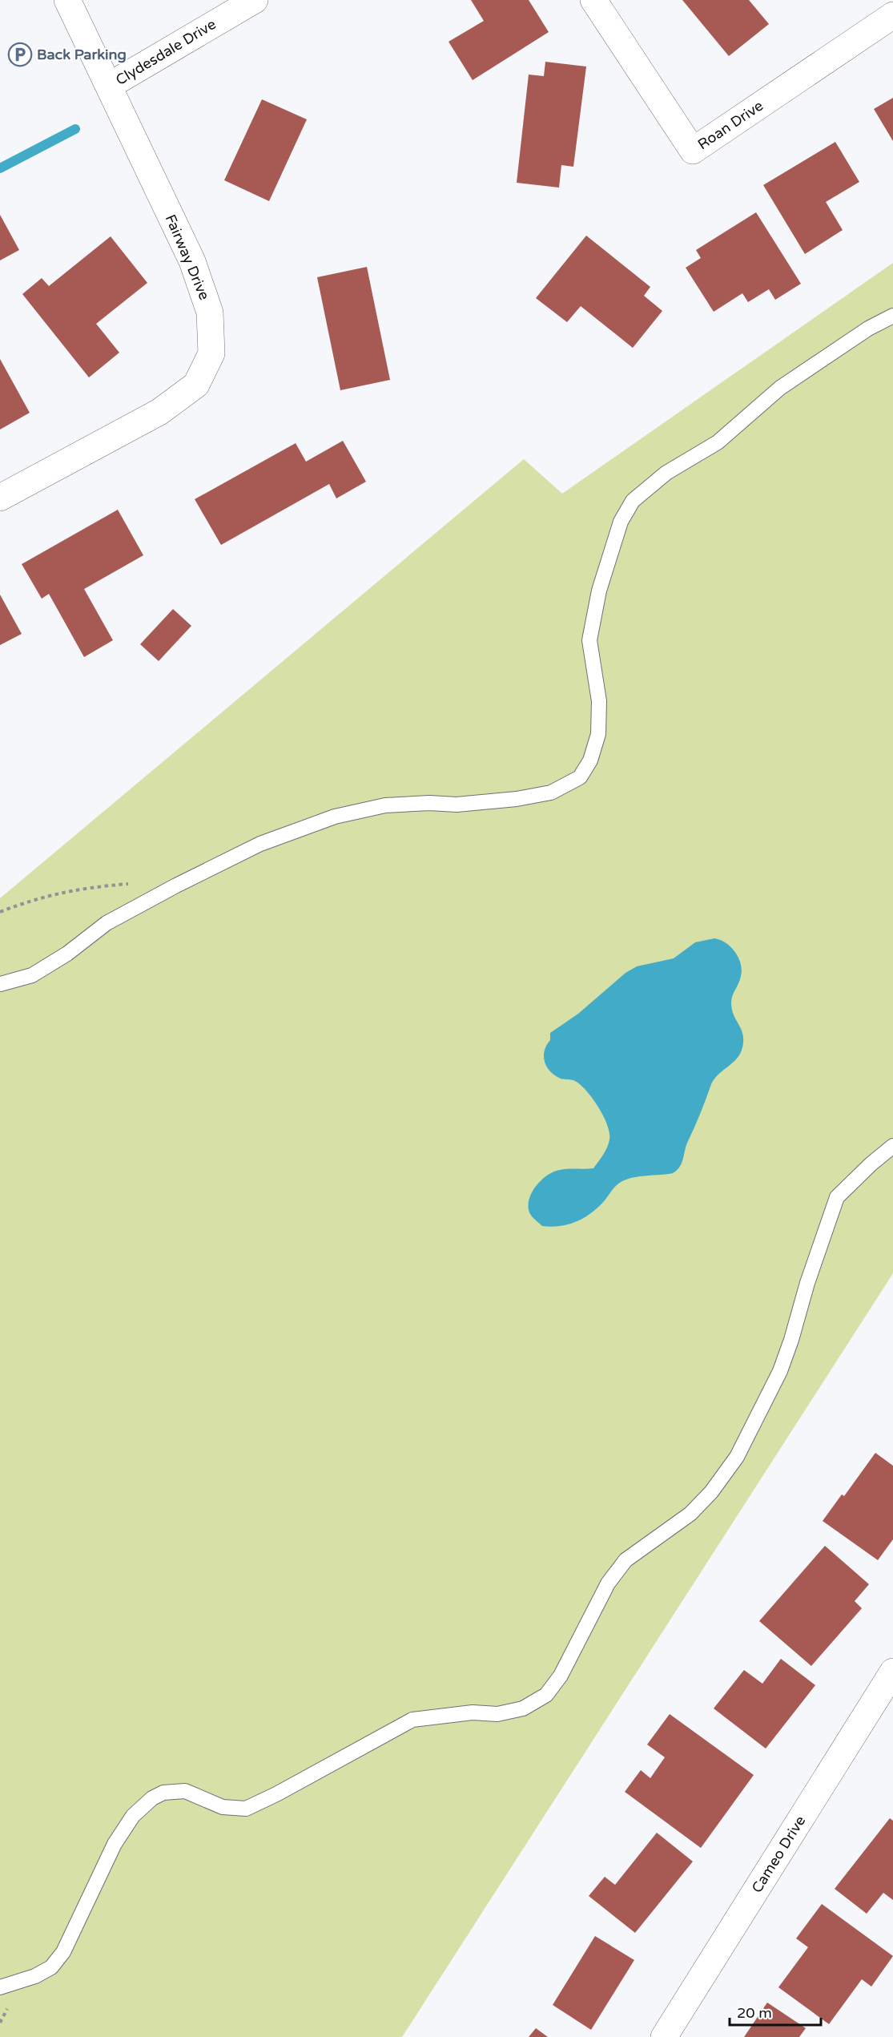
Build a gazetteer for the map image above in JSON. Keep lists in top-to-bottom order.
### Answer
{
  "streets": {
    "street": [
      "Clydesdale Drive",
      "Roan Drive",
      "Fairway Drive",
      "Cameo Drive"
    ]
  },
  "crossings": [
    ["Clydesdale Drive", "Fairway Drive"]
  ],
  "places": {
    "parking": ["Back Parking"]
  },
  "scale_bar": "20 m"
}
